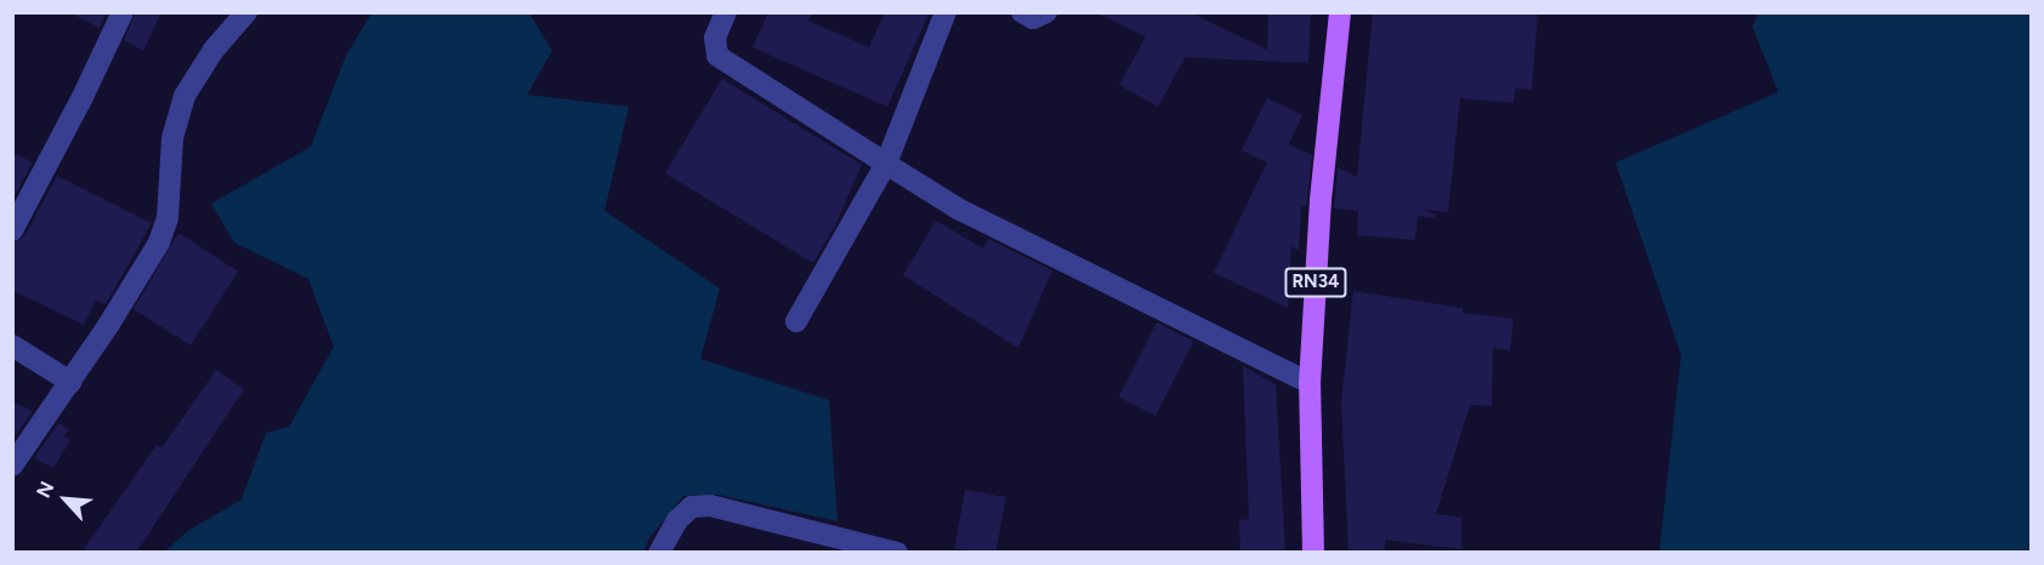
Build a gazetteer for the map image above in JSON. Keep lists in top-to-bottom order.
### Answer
{
  "streets": {
    "main road": ["RN34"]
  },
  "north": "top left"
}
